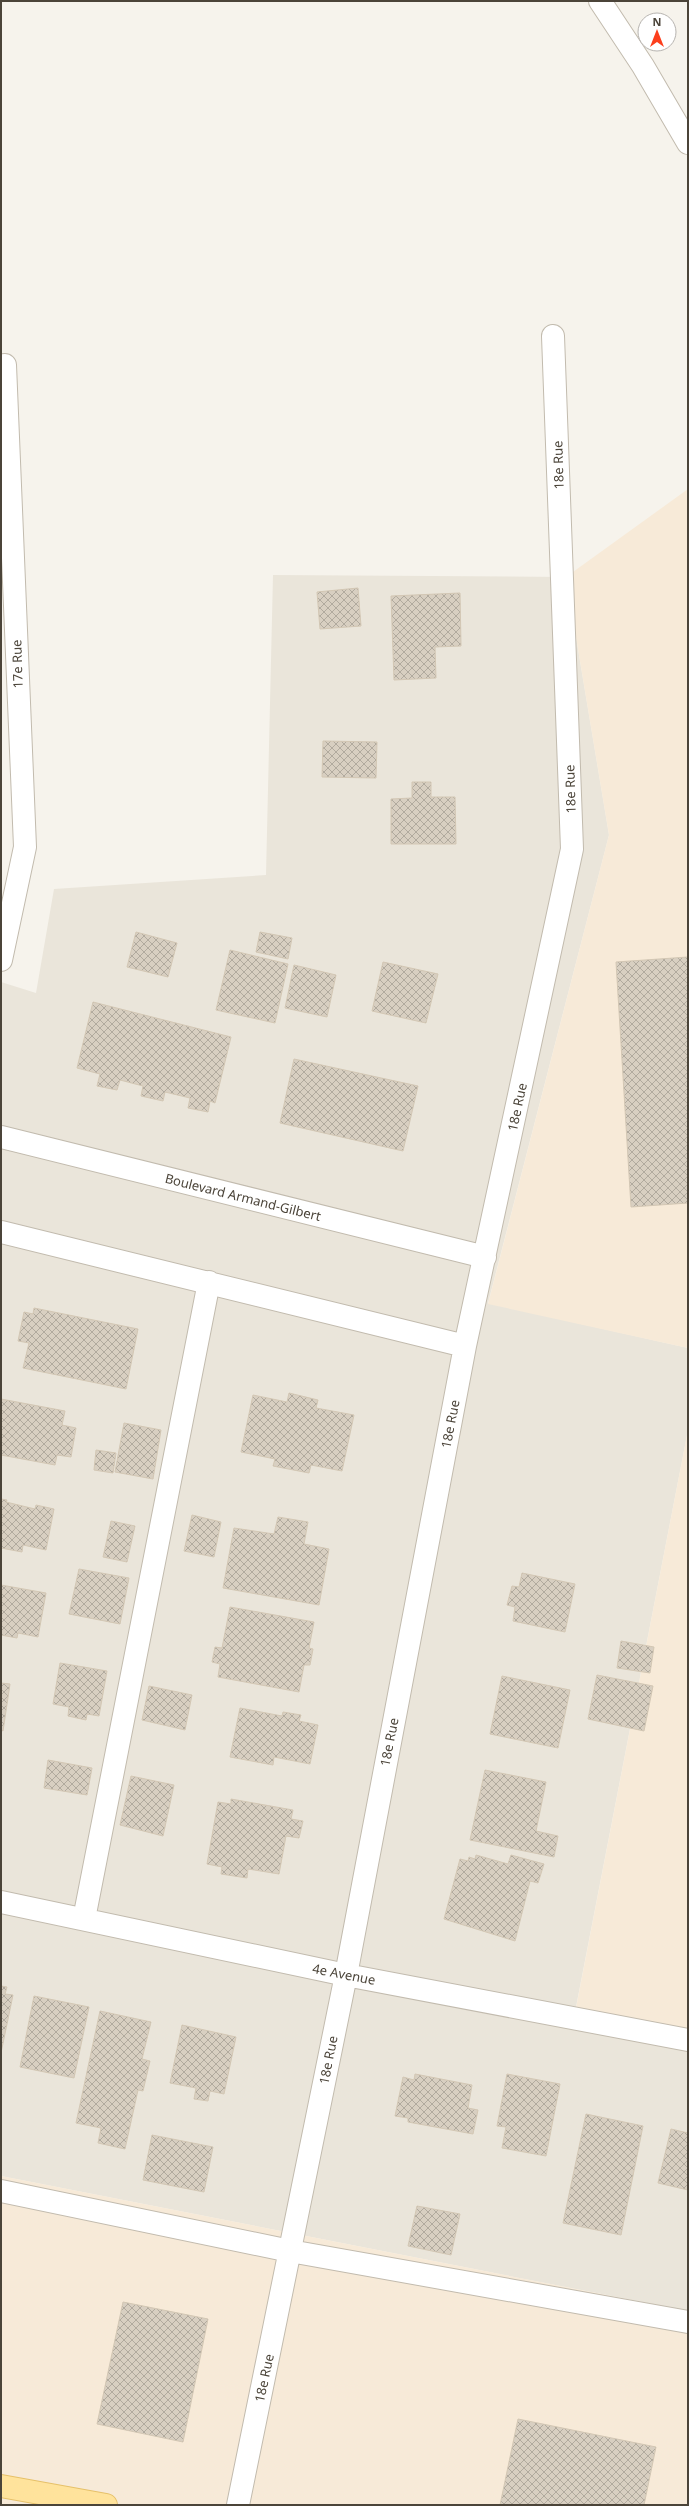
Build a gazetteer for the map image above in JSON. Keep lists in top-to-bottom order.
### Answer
{
  "streets": {
    "street": [
      "18e Rue",
      "17e Rue",
      "Boulevard Armand-Gilbert",
      "4e Avenue"
    ]
  },
  "crossings": [
    ["18e Rue", "Boulevard Armand-Gilbert"],
    ["18e Rue", "4e Avenue"]
  ],
  "north": "top"
}
